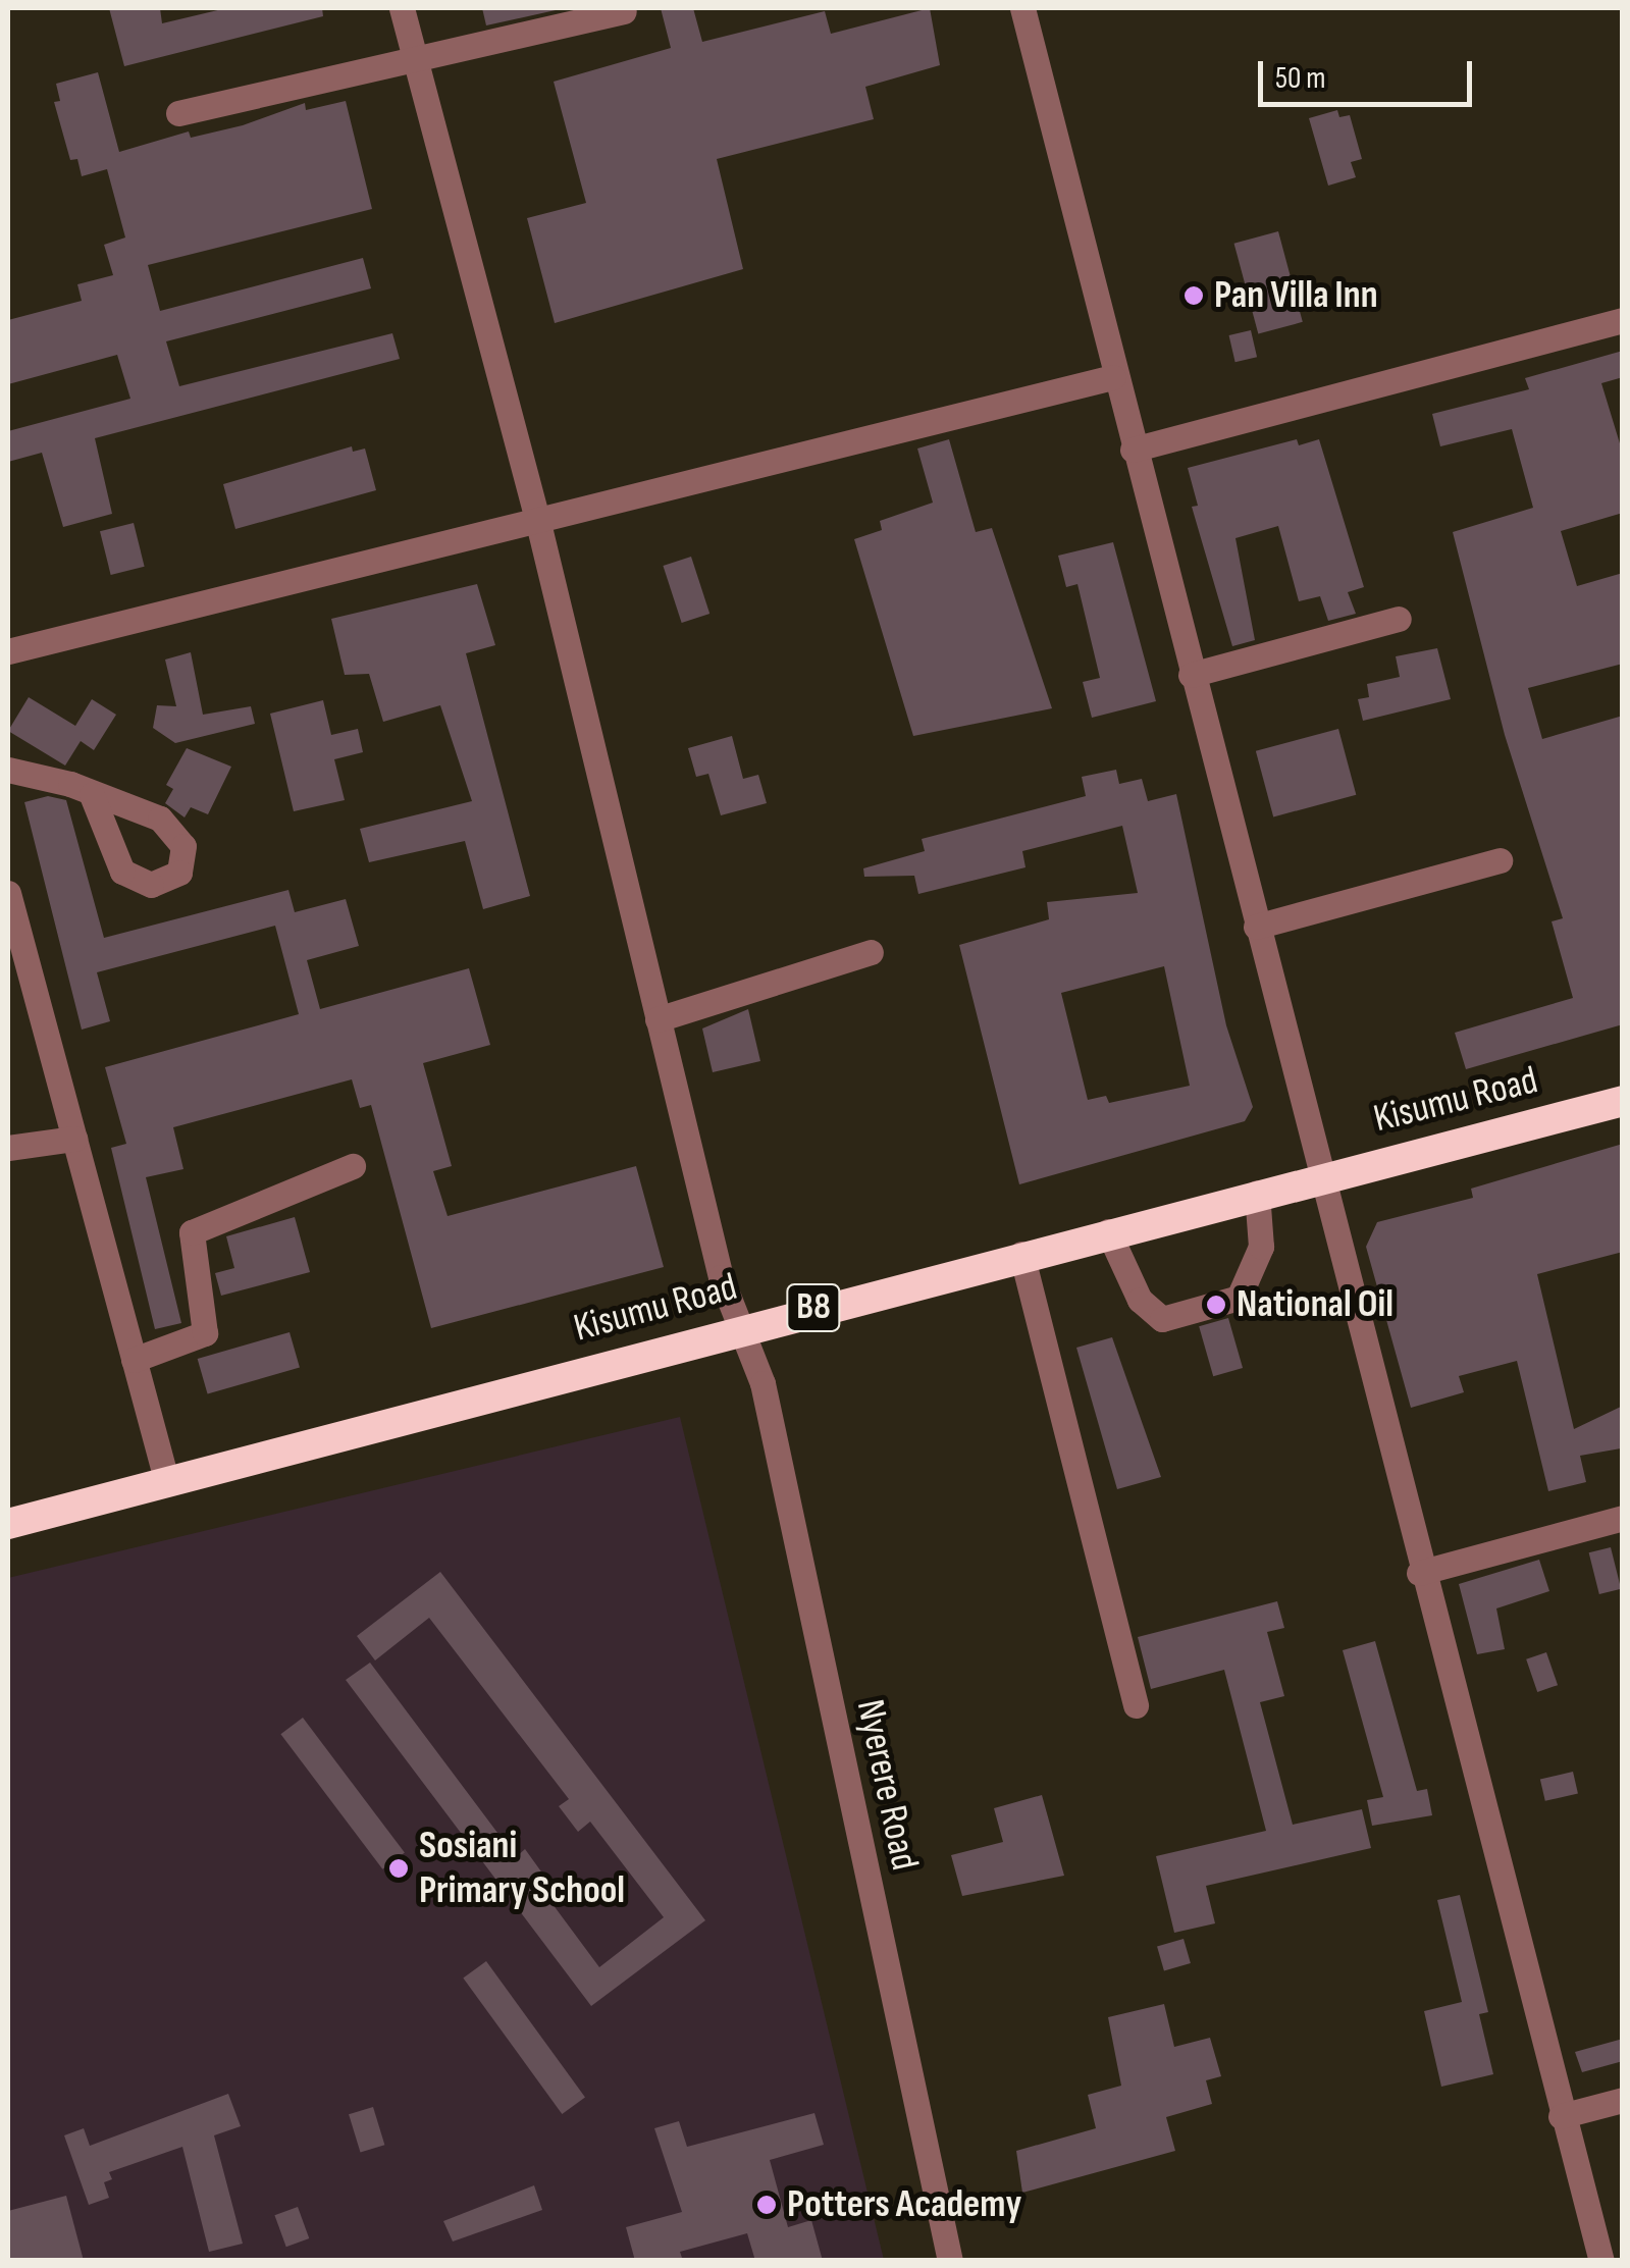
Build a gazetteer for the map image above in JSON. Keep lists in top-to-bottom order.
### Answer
{
  "streets": {
    "highway": ["Kisumu Road", "B8"],
    "street": ["Nyerere Road"]
  },
  "crossings": [
    ["Kisumu Road", "Nyerere Road"]
  ],
  "places": [
    "Pan Villa Inn",
    "National Oil",
    "Sosiani Primary School",
    "Potters Academy"
  ],
  "scale_bar": "50 m"
}
